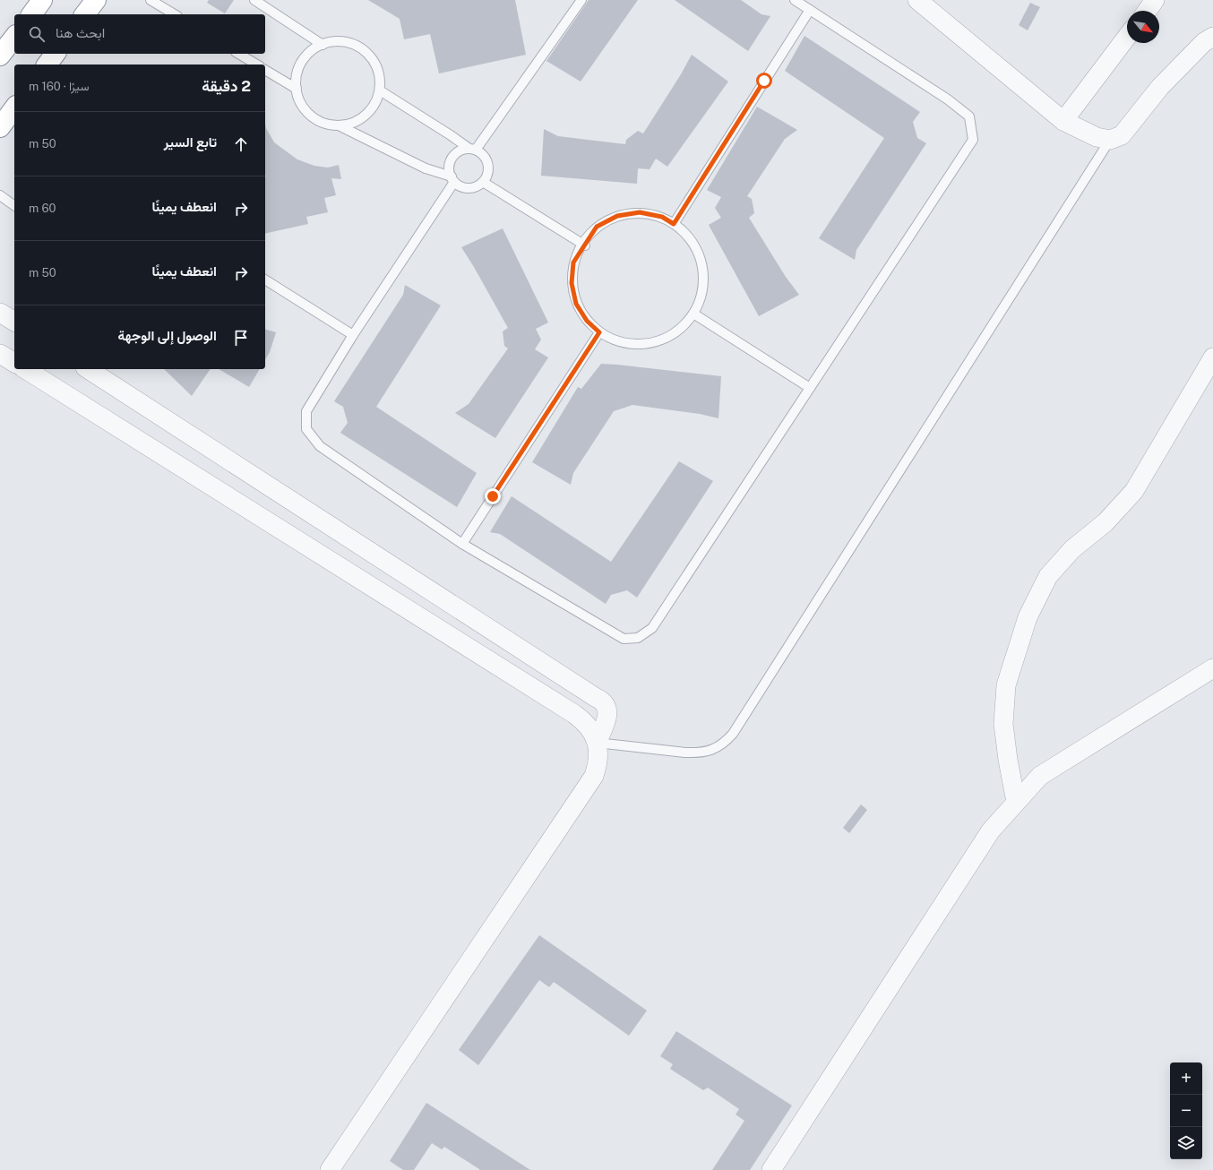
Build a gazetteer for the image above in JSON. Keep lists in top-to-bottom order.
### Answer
{
  "north": "bottom right",
  "page": {
    "search": "ابحث هنا",
    "heading": ["2 دقيقة", "سيرًا · 160 m"],
    "list": [
      ["تابع السير", "50 m"],
      ["انعطف يمينًا", "60 m"],
      ["انعطف يمينًا", "50 m"],
      "الوصول إلى الوجهة"
    ],
    "map_buttons": ["+", "−"]
  }
}
